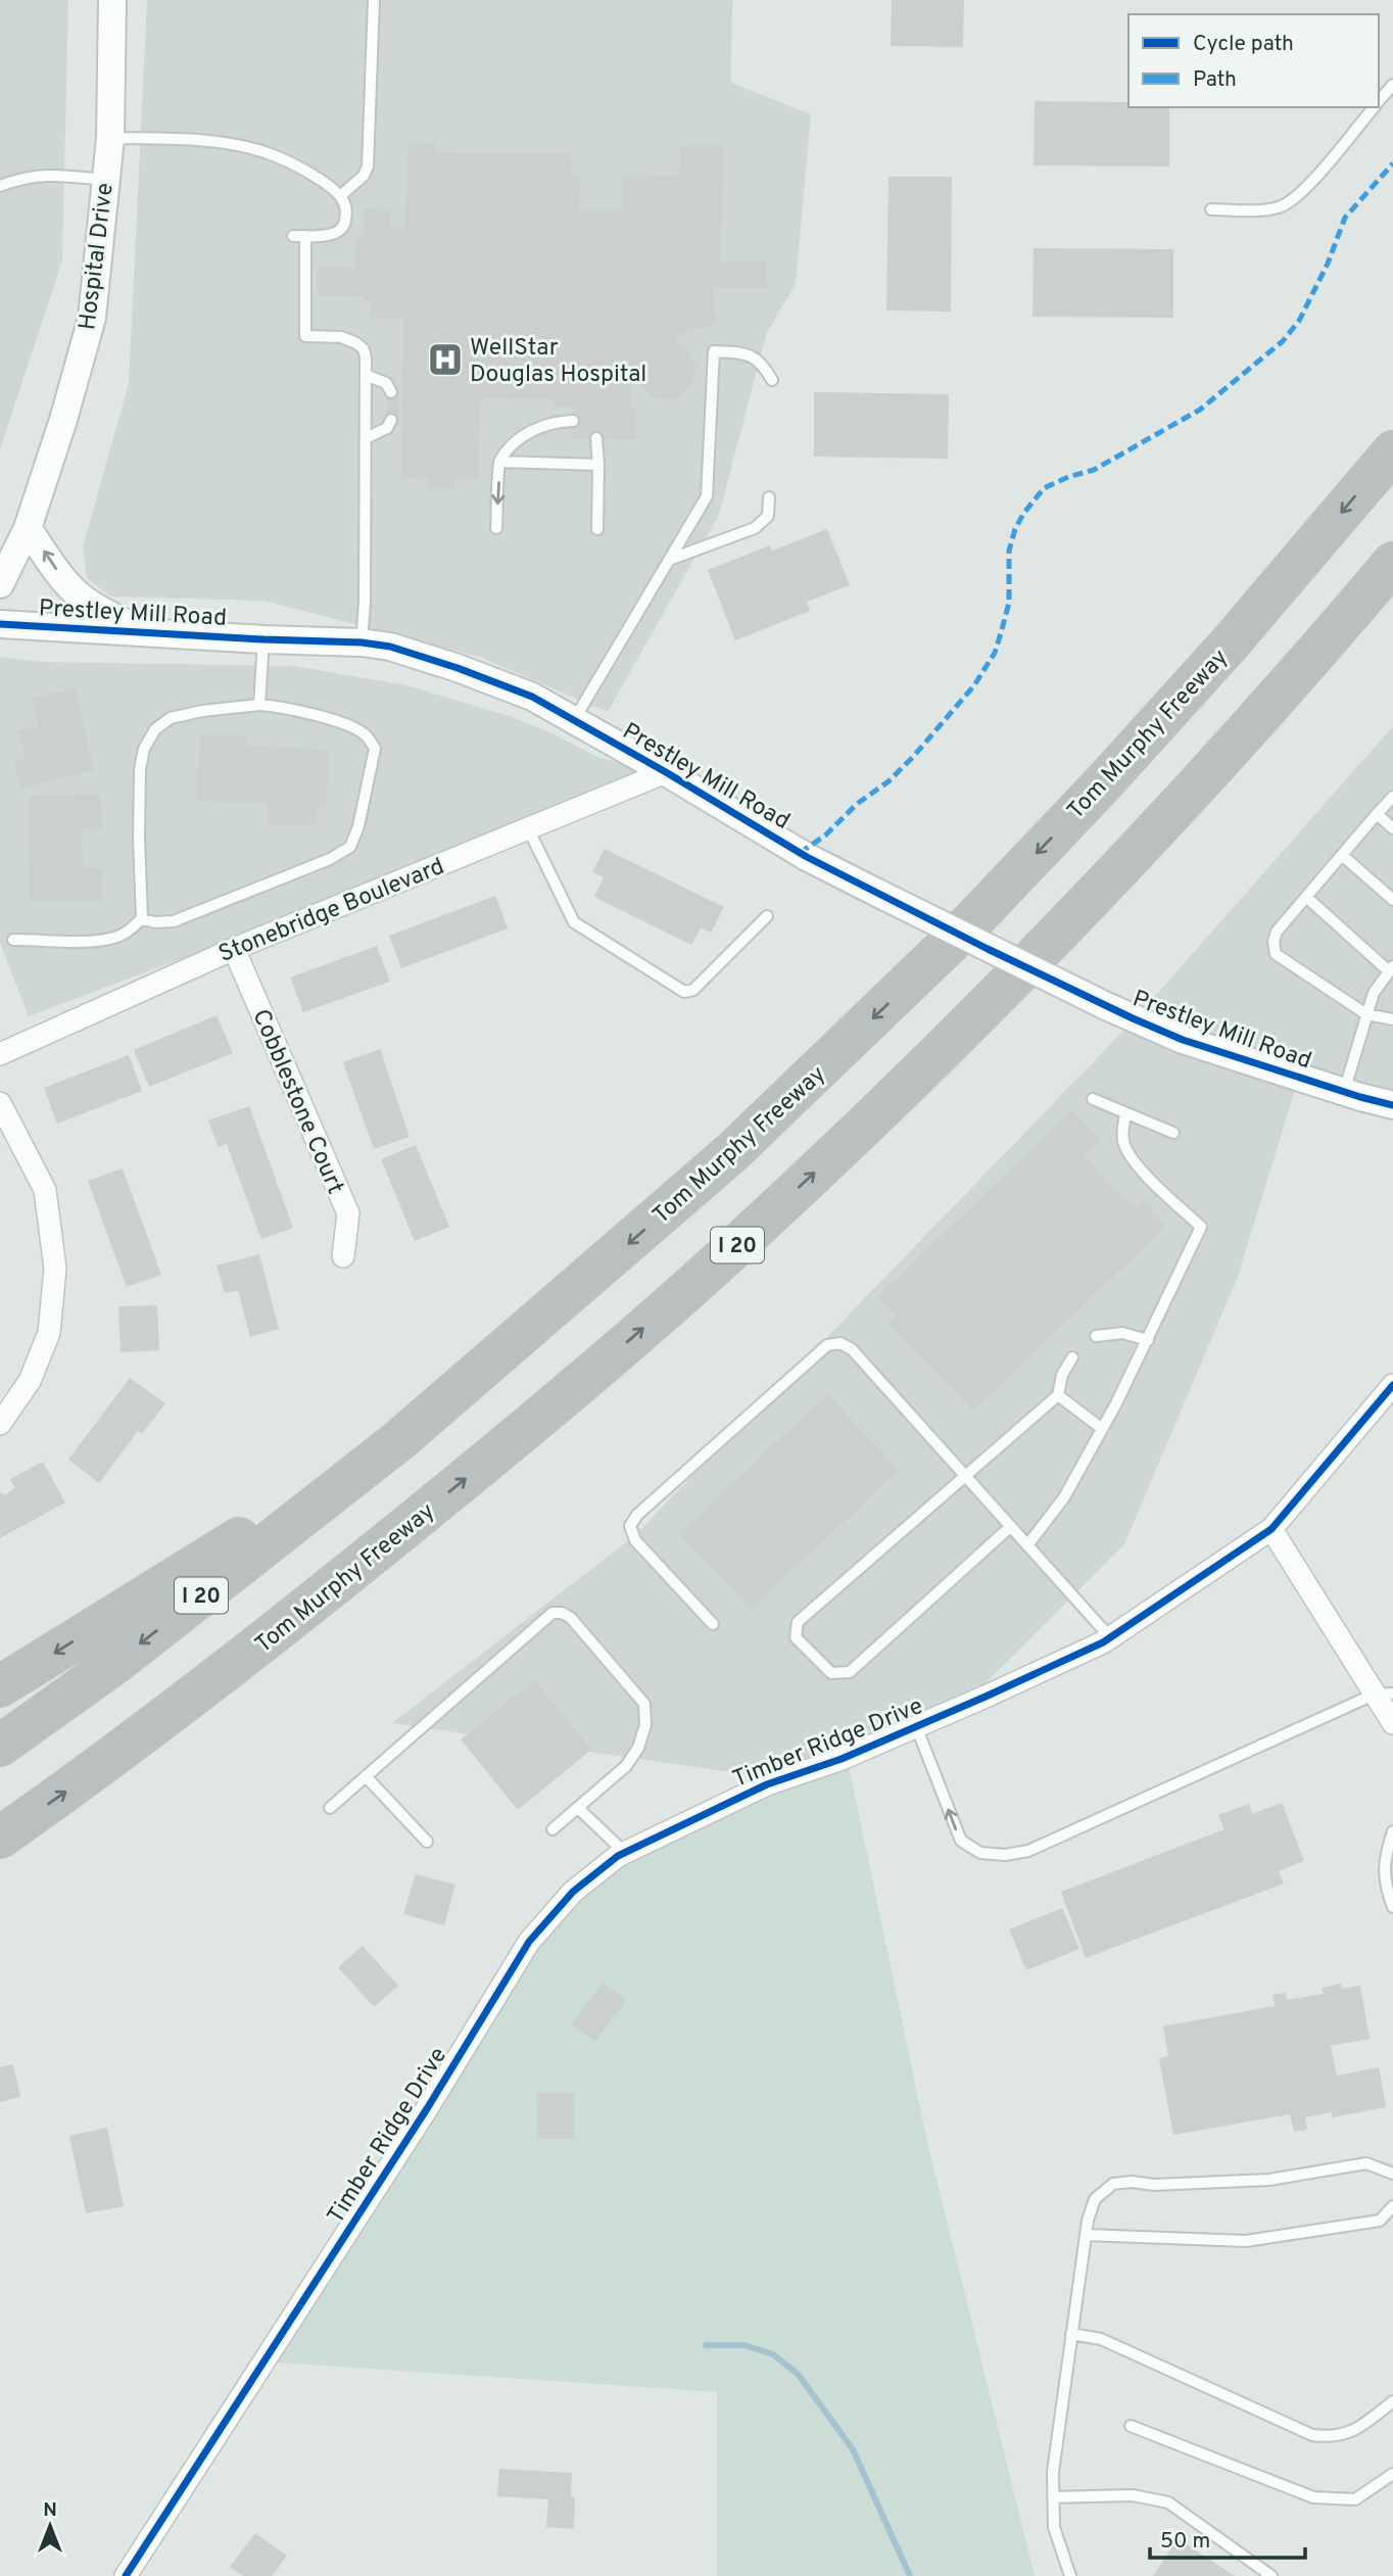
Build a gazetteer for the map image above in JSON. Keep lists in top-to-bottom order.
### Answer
{
  "streets": {
    "highway": ["Tom Murphy Freeway", "I 20"],
    "street": [
      "Hospital Drive",
      "Prestley Mill Road",
      "Stonebridge Boulevard",
      "Cobblestone Court",
      "Timber Ridge Drive"
    ]
  },
  "crossings": [
    ["Prestley Mill Road", "Stonebridge Boulevard"],
    ["Stonebridge Boulevard", "Cobblestone Court"]
  ],
  "places": {
    "hospital": ["WellStar Douglas Hospital"]
  },
  "legend": ["Cycle path", "Path"],
  "scale_bar": "50 m",
  "north": "top"
}
